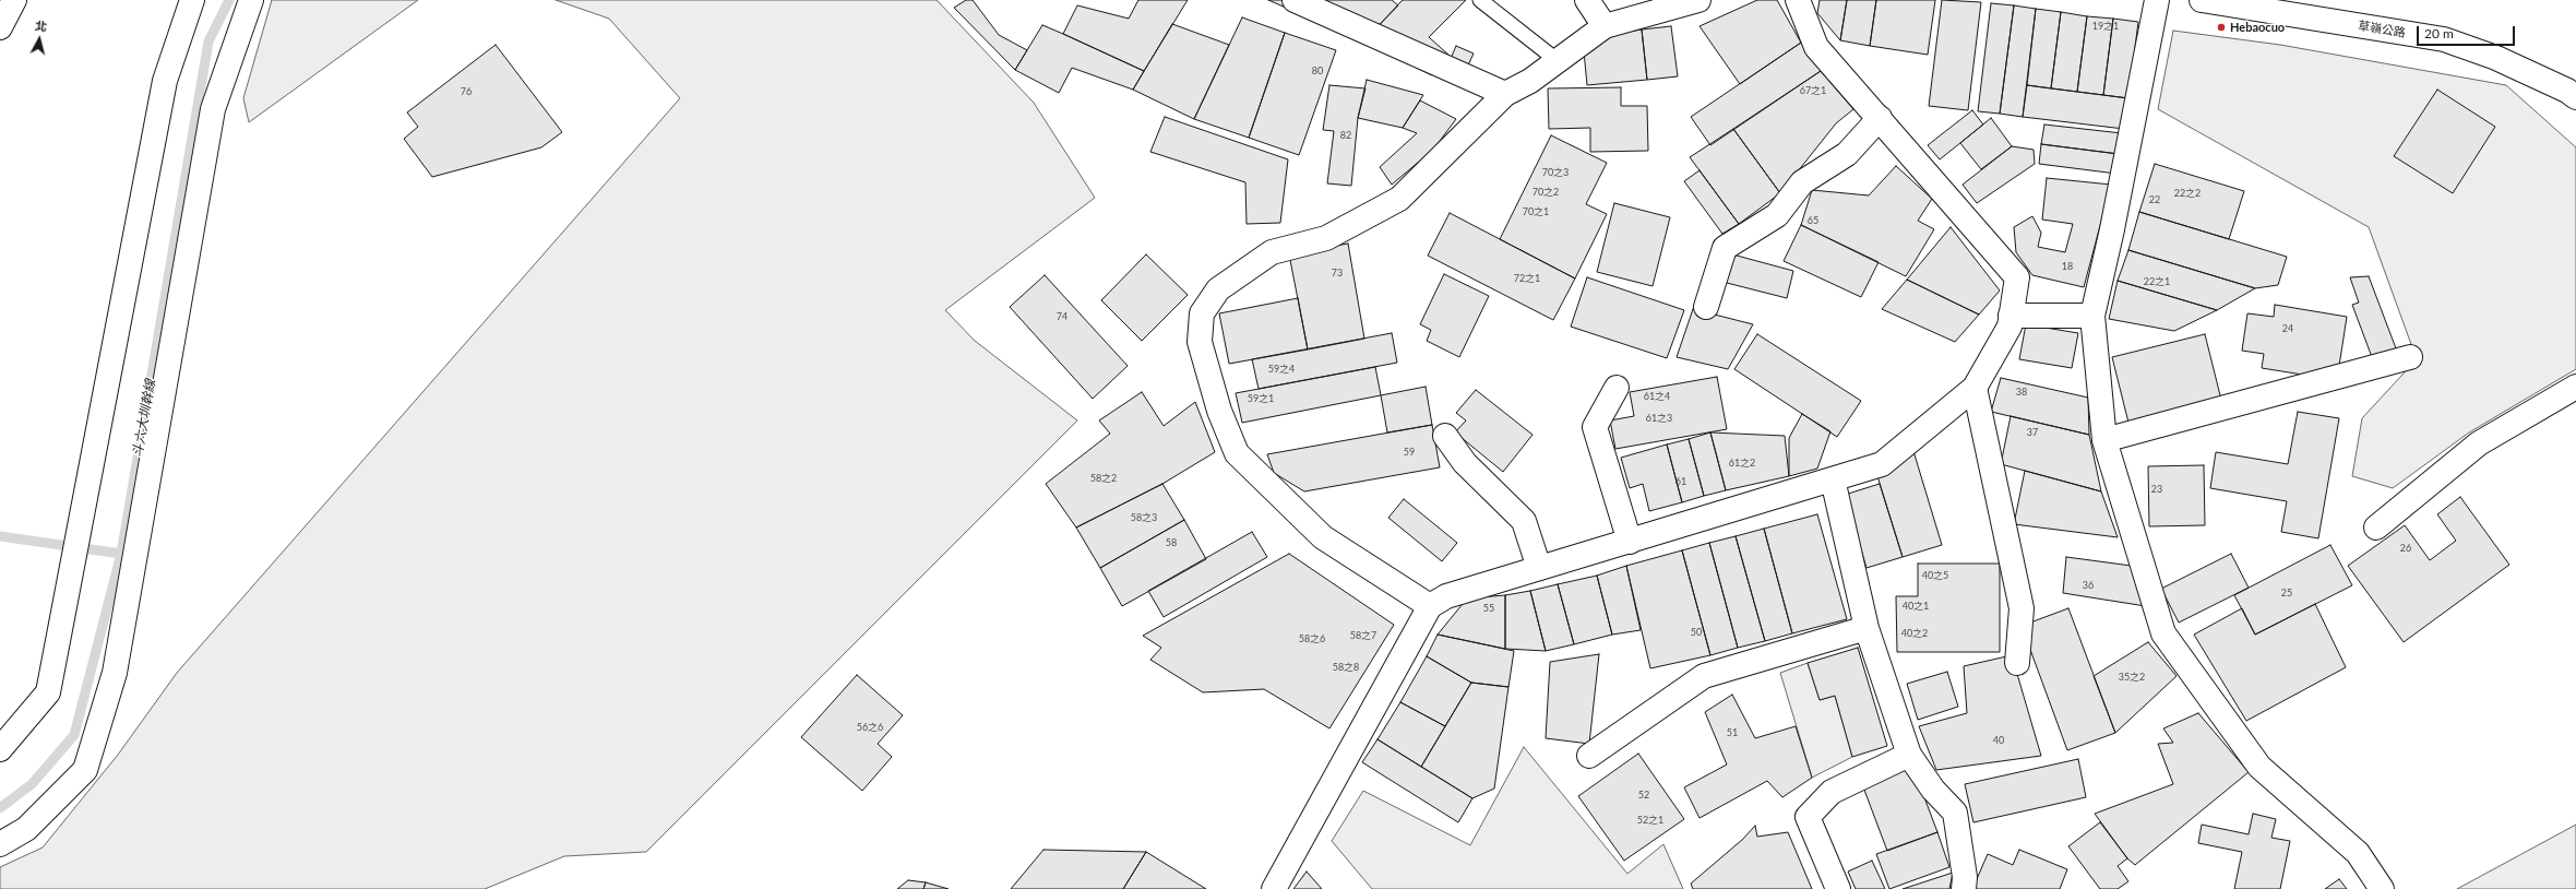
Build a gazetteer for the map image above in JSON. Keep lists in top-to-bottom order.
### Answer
{
  "streets": {
    "main road": ["草嶺公路"]
  },
  "water": ["斗六大圳幹線"],
  "places": ["Hebaocuo"],
  "house_numbers": [
    "19之1",
    "80",
    "67之1",
    "76",
    "82",
    "70之3",
    "70之2",
    "22之2",
    "22",
    "70之1",
    "65",
    "18",
    "73",
    "72之1",
    "22之1",
    "74",
    "24",
    "59之4",
    "38",
    "61之4",
    "59之1",
    "61之3",
    "37",
    "59",
    "61之2",
    "58之2",
    "61",
    "23",
    "58之3",
    "58",
    "26",
    "40之5",
    "36",
    "25",
    "40之1",
    "55",
    "50",
    "40之2",
    "58之7",
    "58之6",
    "58之8",
    "35之2",
    "56之6",
    "51",
    "40",
    "52",
    "52之1"
  ],
  "scale_bar": "20 m",
  "north": "top"
}
